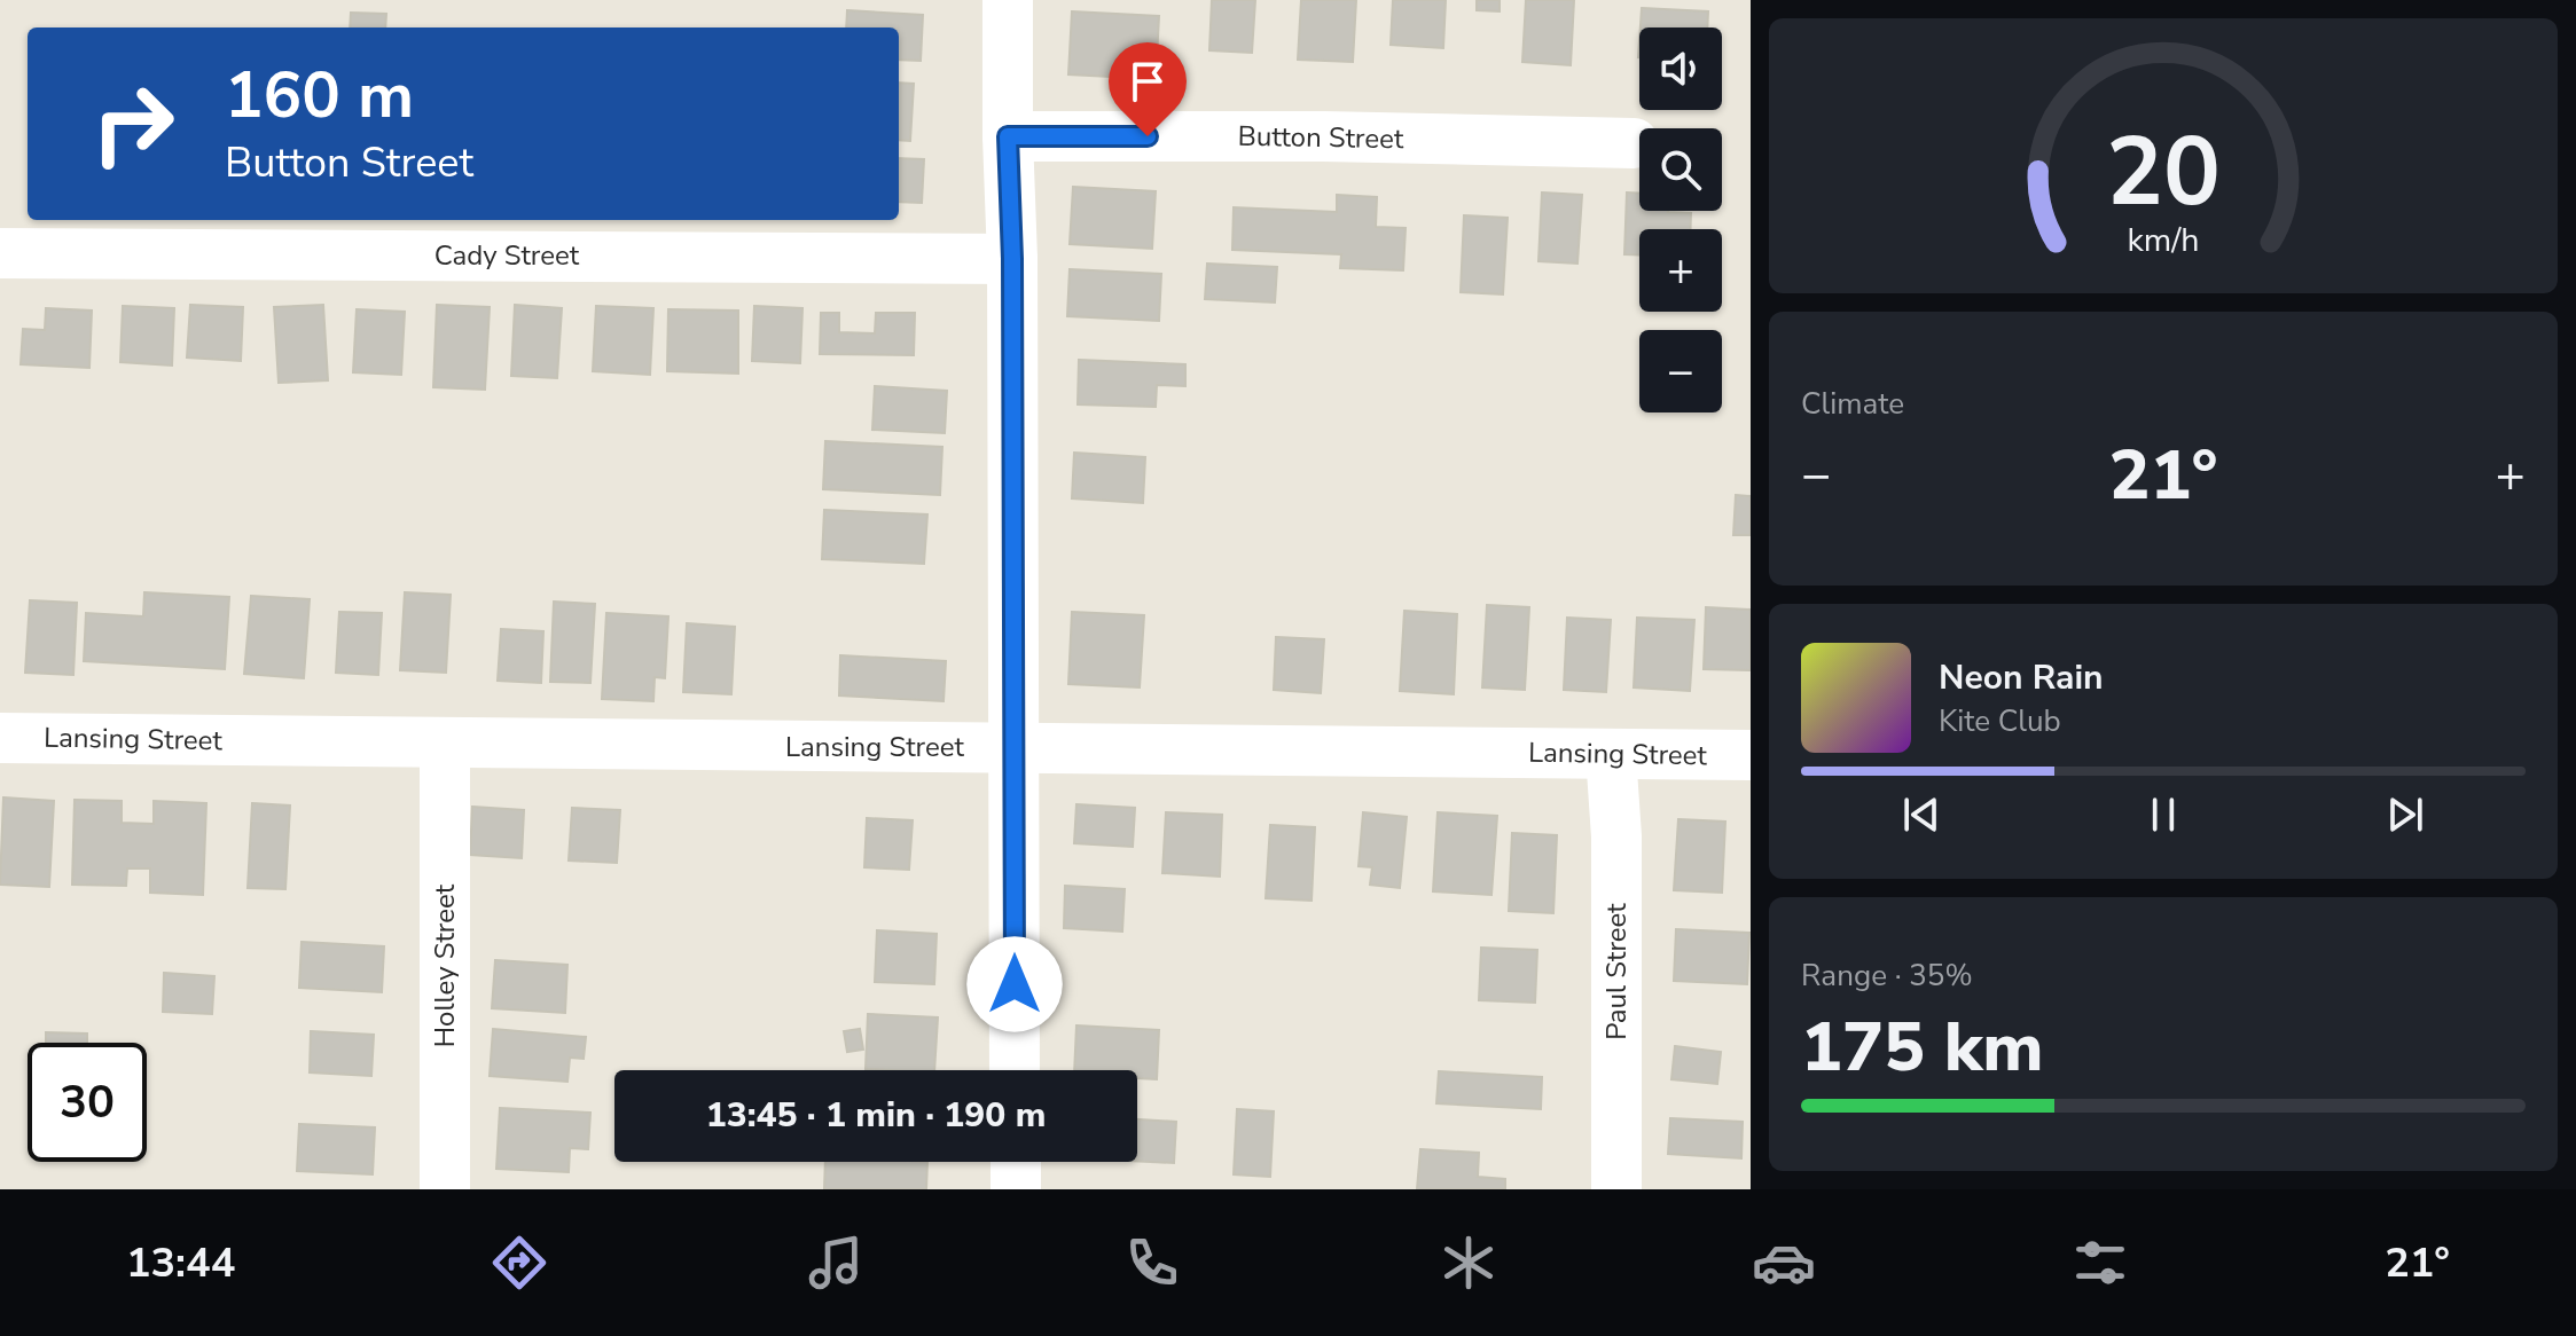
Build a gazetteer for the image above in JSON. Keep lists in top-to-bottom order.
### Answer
{
  "streets": {
    "street": [
      "Button Street",
      "Cady Street",
      "Lansing Street",
      "Holley Street",
      "Paul Street"
    ]
  },
  "crossings": [
    ["Lansing Street", "Holley Street"],
    ["Lansing Street", "Paul Street"]
  ],
  "page": {
    "map_buttons": ["+", "−"],
    "turn": ["160 m", "Button Street"],
    "tile": [
      "Climate",
      ["Range · 35%", "175 km"]
    ],
    "heat": ["−", "21°", "+"],
    "song": ["Neon Rain", "Kite Club"],
    "limit": "30",
    "trip": "13:45 · 1 min · 190 m",
    "tabs": ["13:44", "21°"],
    "gauge": ["20", "km/h"]
  }
}
